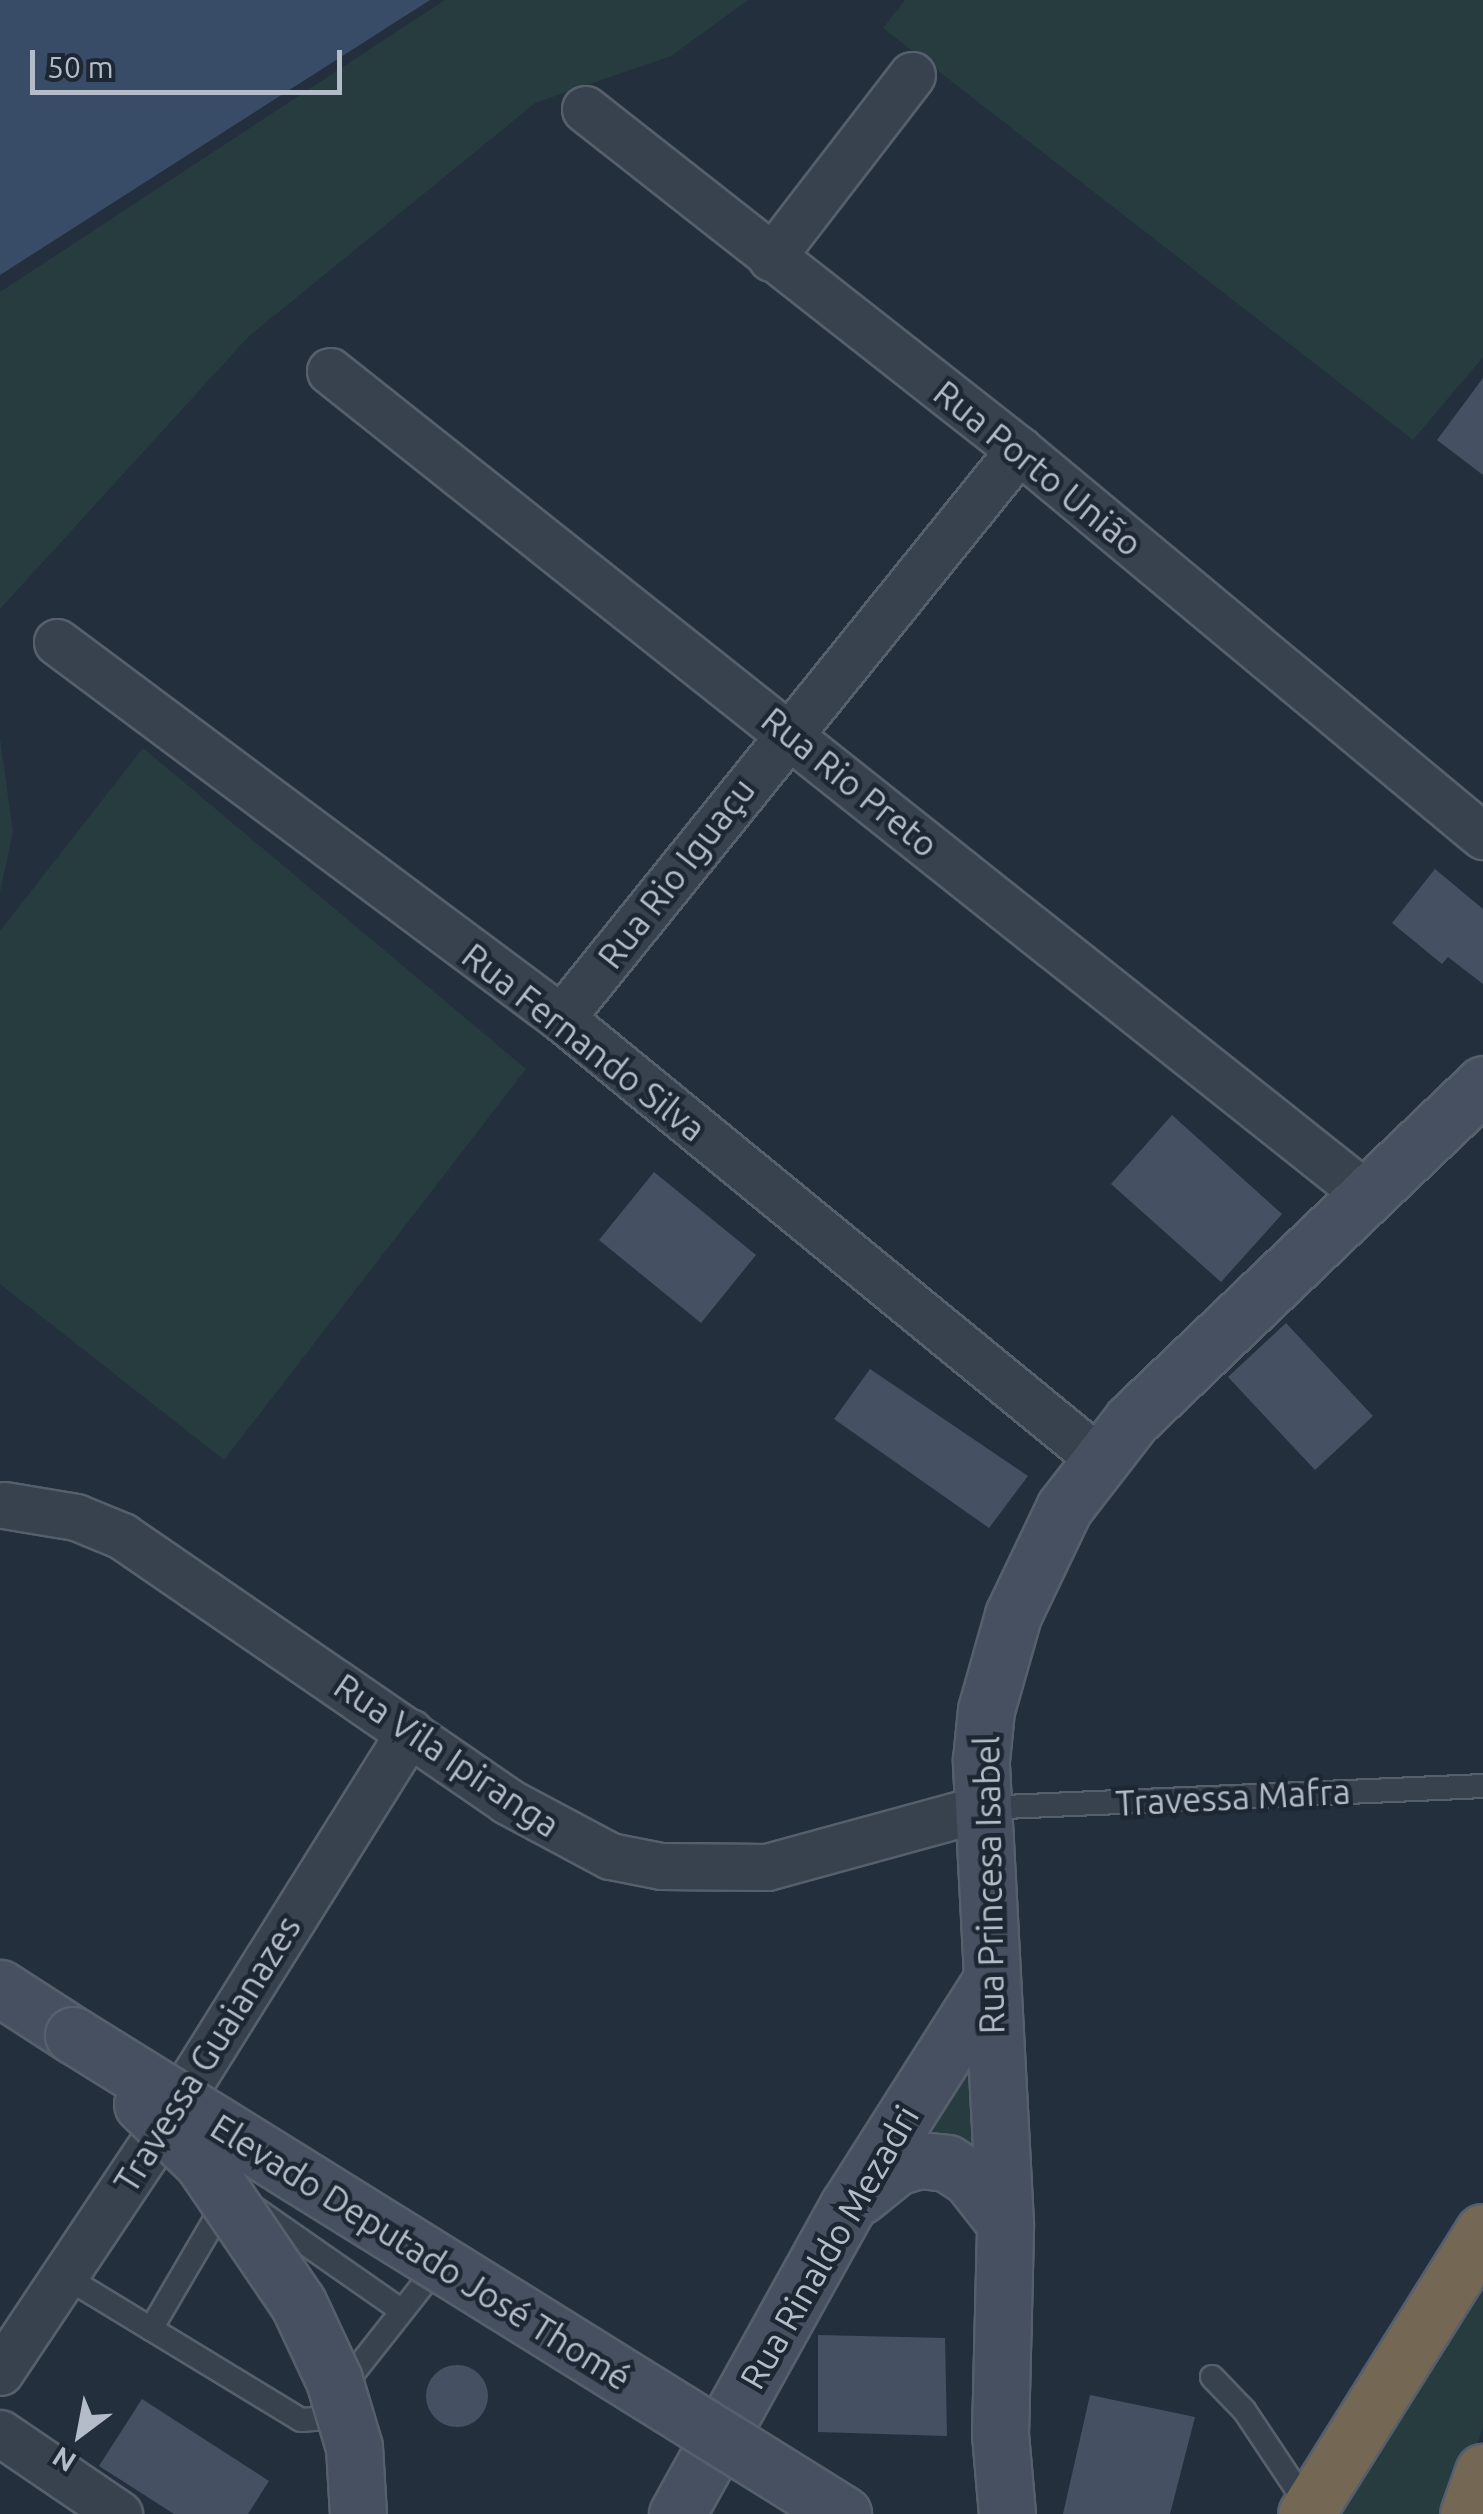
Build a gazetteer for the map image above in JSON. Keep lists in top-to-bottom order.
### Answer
{
  "streets": {
    "street": [
      "Rua Porto União",
      "Rua Rio Preto",
      "Rua Rio Iguaçu",
      "Rua Fernando Silva",
      "Rua Vila Ipiranga",
      "Rua Princesa Isabel",
      "Travessa Guaianazes",
      "Rua Rinaldo Mezadri",
      "Elevado Deputado José Thomé"
    ],
    "lane": ["Travessa Mafra"]
  },
  "crossings": [
    ["Rua Porto União", "Rua Rio Iguaçu"],
    ["Rua Rio Preto", "Rua Rio Iguaçu"],
    ["Rua Rio Preto", "Rua Princesa Isabel"],
    ["Rua Rio Iguaçu", "Rua Fernando Silva"],
    ["Rua Fernando Silva", "Rua Princesa Isabel"],
    ["Rua Vila Ipiranga", "Travessa Mafra"],
    ["Rua Vila Ipiranga", "Rua Princesa Isabel"],
    ["Rua Vila Ipiranga", "Travessa Guaianazes"],
    ["Travessa Mafra", "Rua Princesa Isabel"],
    ["Rua Princesa Isabel", "Rua Rinaldo Mezadri"]
  ],
  "scale_bar": "50 m",
  "north": "bottom left"
}
